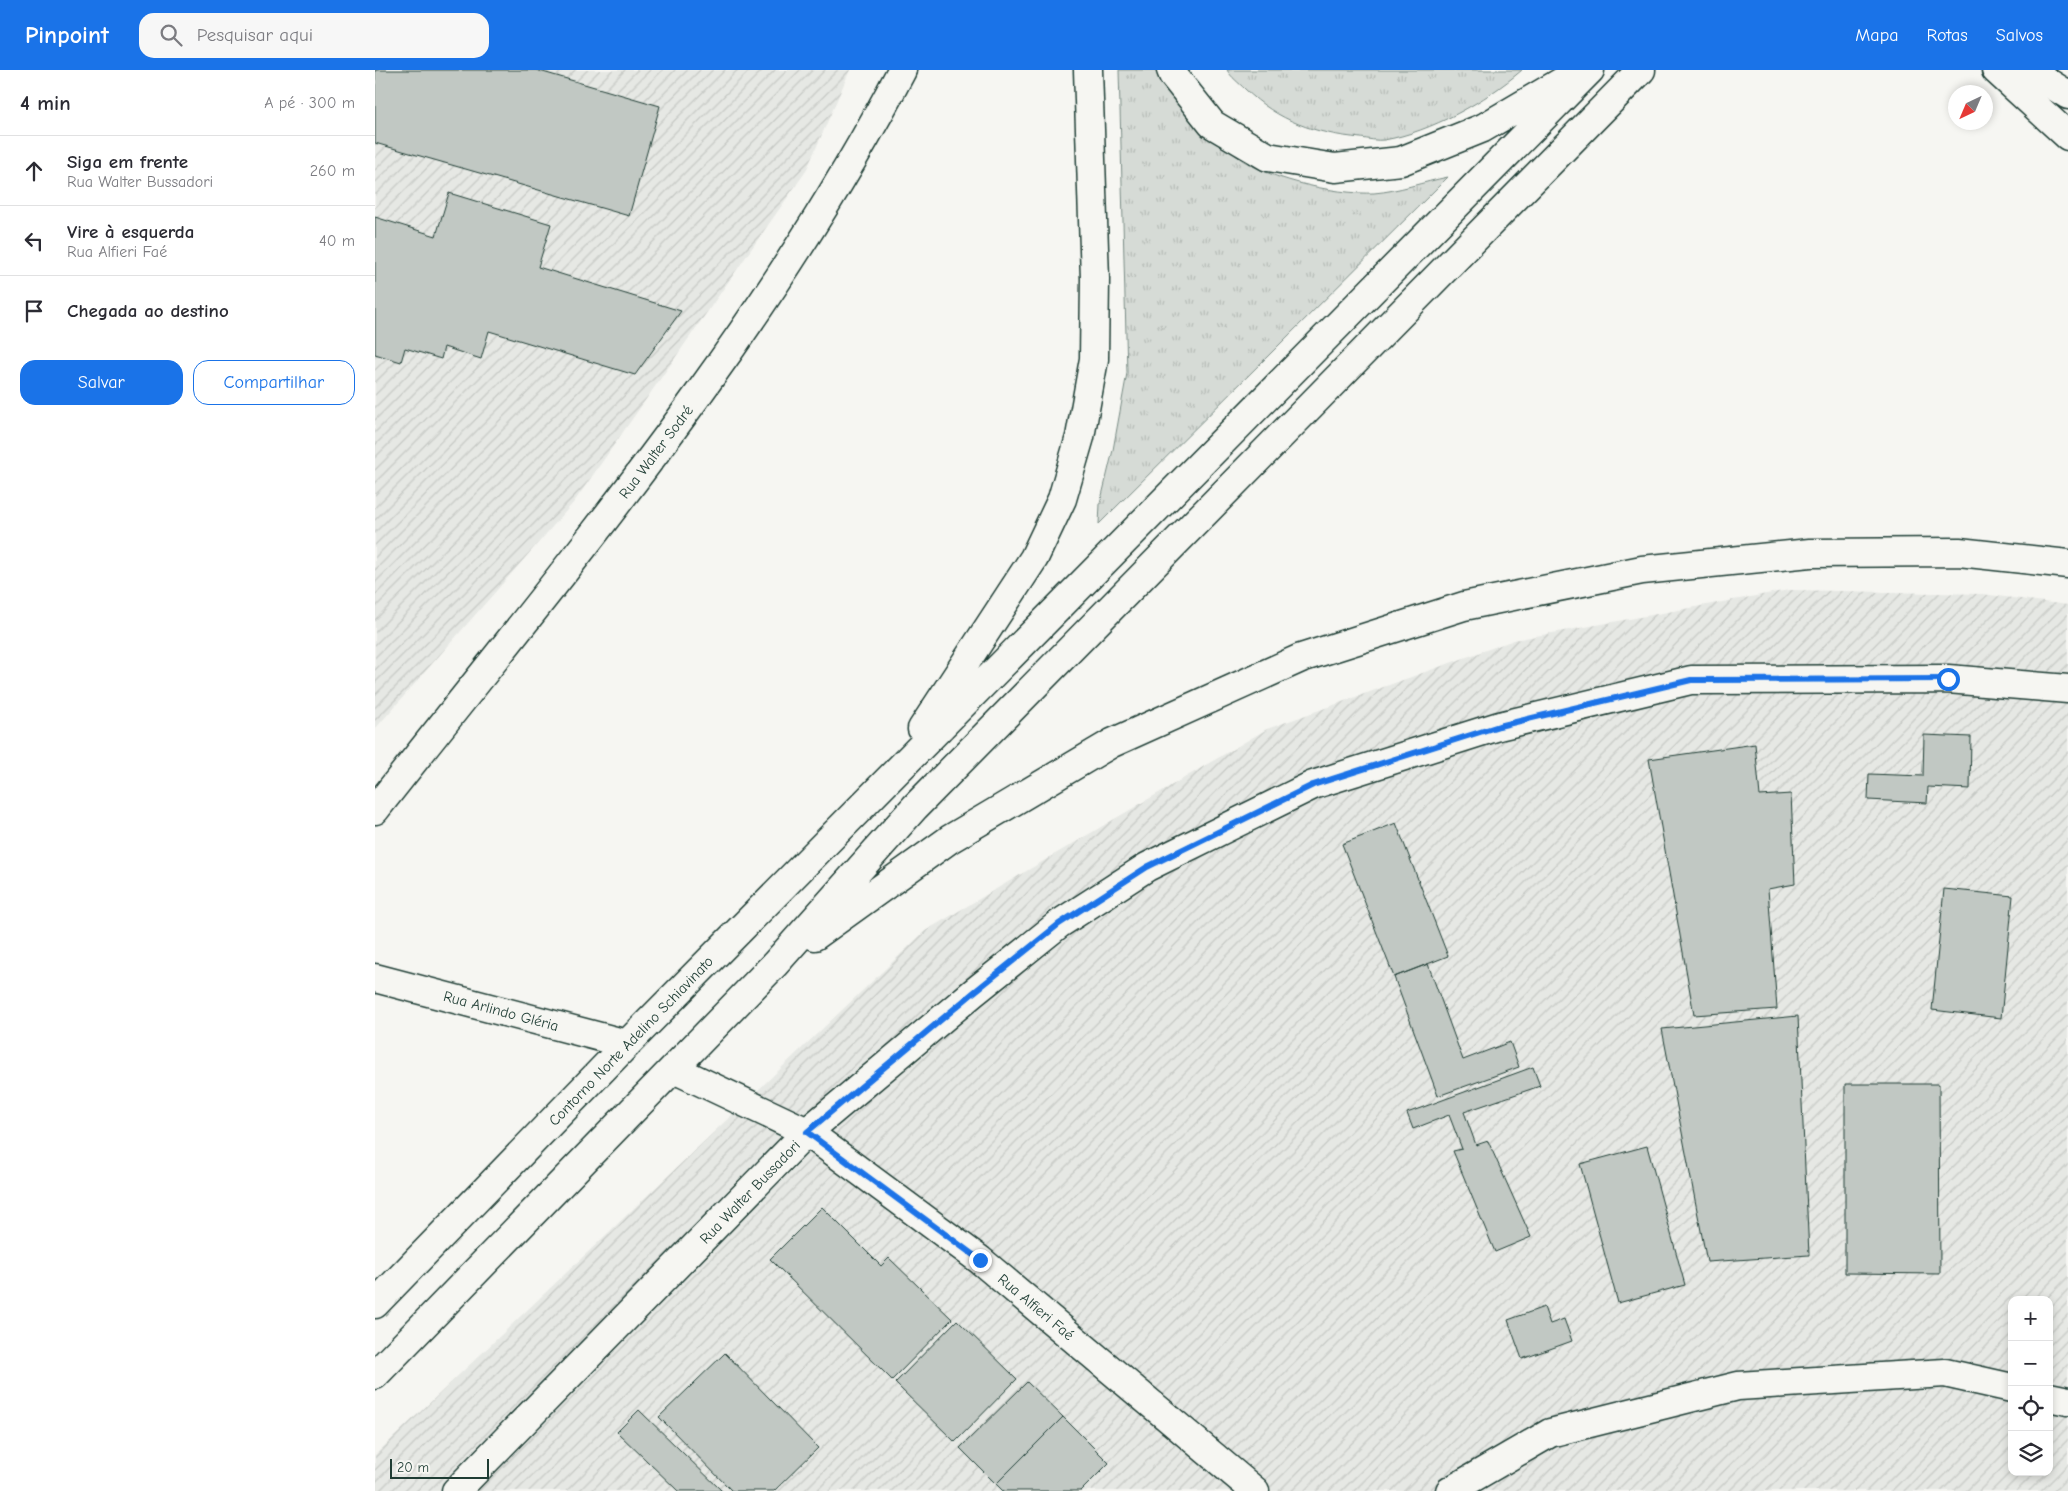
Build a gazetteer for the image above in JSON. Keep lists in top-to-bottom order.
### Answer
{
  "streets": {
    "main road": [
      "Rua Walter Sodré",
      "Rua Arlindo Gléria",
      "Contorno Norte Adelino Schiavinato",
      "Rua Walter Bussadori",
      "Rua Alfieri Faé"
    ]
  },
  "crossings": [
    ["Rua Arlindo Gléria", "Contorno Norte Adelino Schiavinato"],
    ["Rua Walter Bussadori", "Rua Alfieri Faé"]
  ],
  "scale_bar": "20 m",
  "north": "bottom left",
  "page": {
    "header": "Pinpoint",
    "search": "Pesquisar aqui",
    "nav": ["Mapa", "Rotas", "Salvos"],
    "heading": ["4 min", "A pé · 300 m"],
    "list": [
      ["Siga em frente", "Rua Walter Bussadori", "260 m"],
      ["Vire à esquerda", "Rua Alfieri Faé", "40 m"],
      "Chegada ao destino"
    ],
    "buttons": ["Salvar", "Compartilhar"],
    "map_buttons": ["+", "−"],
    "scale": "20 m"
  }
}
